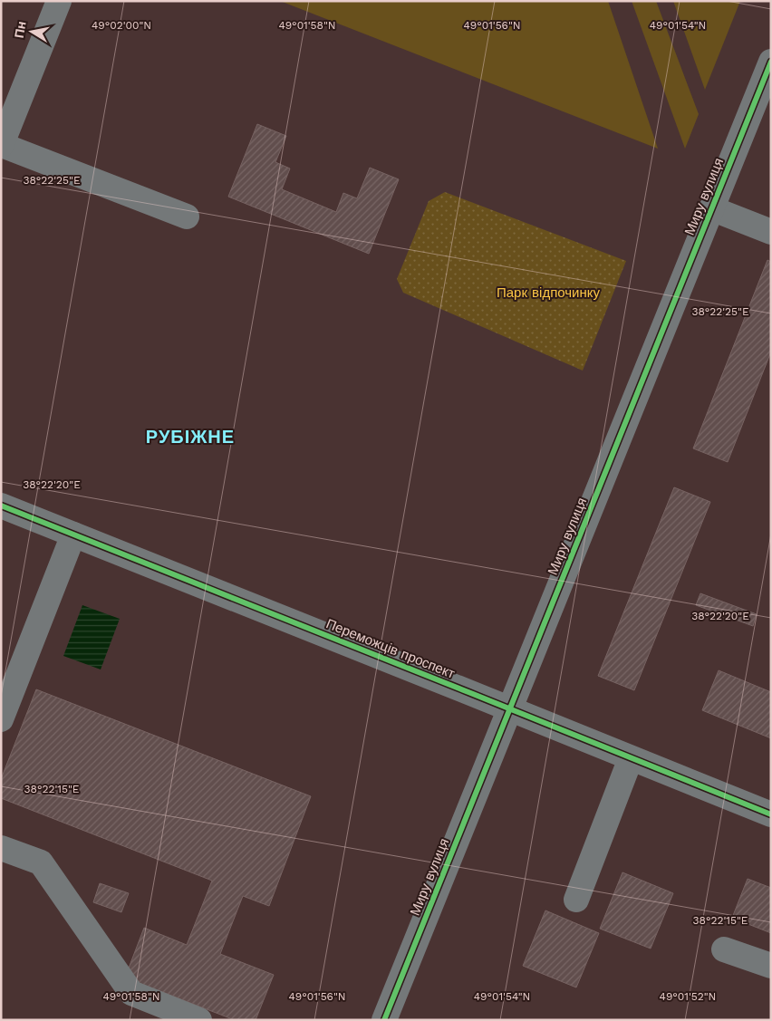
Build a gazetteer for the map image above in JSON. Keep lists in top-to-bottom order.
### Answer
{
  "streets": {
    "street": ["Миру вулиця", "Переможців проспект"]
  },
  "crossings": [
    ["Миру вулиця", "Переможців проспект"]
  ],
  "districts": ["РУБІЖНЕ"],
  "parks": ["Парк відпочинку"],
  "north": "left",
  "coordinates": [
    "49°02'00\"N",
    "49°01'58\"N",
    "49°01'56\"N",
    "49°01'54\"N",
    "38°22'25\"E",
    "38°22'20\"E",
    "38°22'15\"E",
    "49°01'52\"N"
  ]
}
